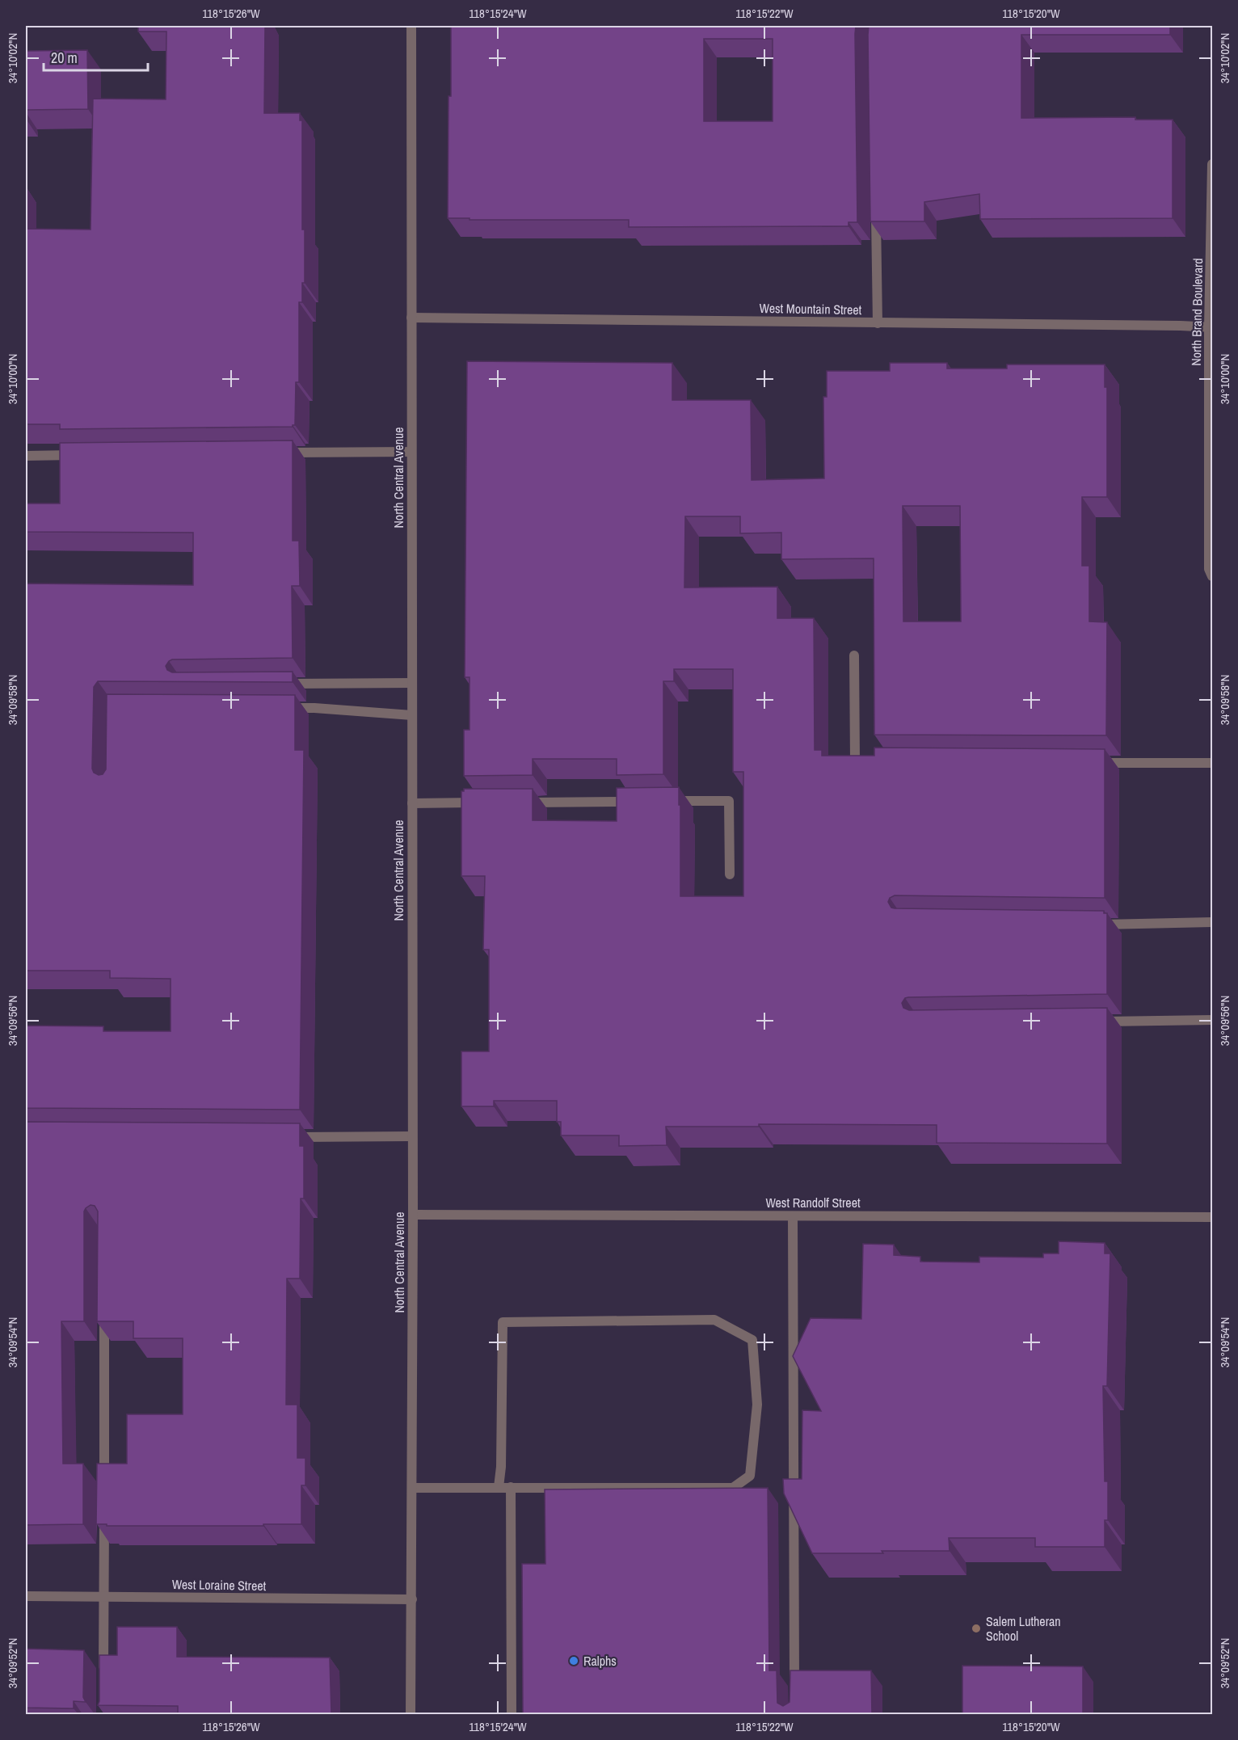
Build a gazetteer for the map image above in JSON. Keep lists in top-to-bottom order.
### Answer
{
  "streets": {
    "street": [
      "West Mountain Street",
      "North Brand Boulevard",
      "North Central Avenue",
      "West Randolf Street",
      "West Loraine Street"
    ]
  },
  "crossings": [
    ["West Mountain Street", "North Brand Boulevard"],
    ["West Mountain Street", "North Central Avenue"],
    ["North Central Avenue", "West Randolf Street"],
    ["North Central Avenue", "West Loraine Street"]
  ],
  "places": ["Salem Lutheran School", "Ralphs"],
  "scale_bar": "20 m",
  "coordinates": [
    "118°15'26\"W",
    "118°15'24\"W",
    "118°15'22\"W",
    "118°15'20\"W",
    "34°10'02\"N",
    "34°10'00\"N",
    "34°09'58\"N",
    "34°09'56\"N",
    "34°09'54\"N",
    "34°09'52\"N"
  ]
}
